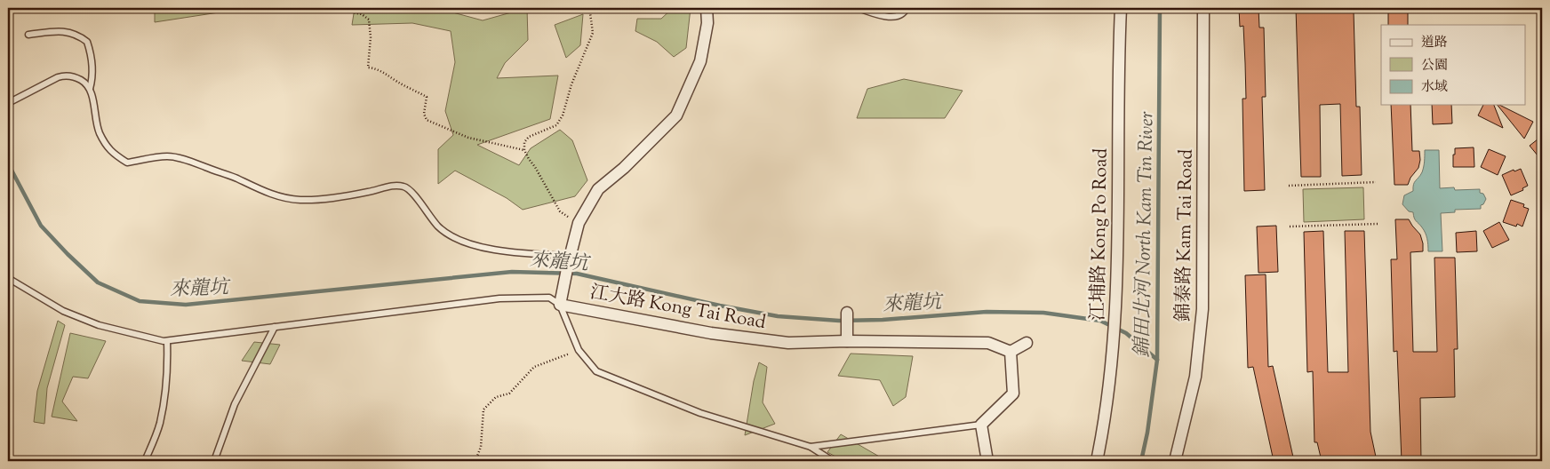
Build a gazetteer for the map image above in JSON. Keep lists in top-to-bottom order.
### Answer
{
  "streets": {
    "street": ["江埔路 Kong Po Road", "錦泰路 Kam Tai Road", "江大路 Kong Tai Road"]
  },
  "water": ["錦田北河 North Kam Tin River", "來龍坑"],
  "legend": ["道路", "公園", "水域"]
}
